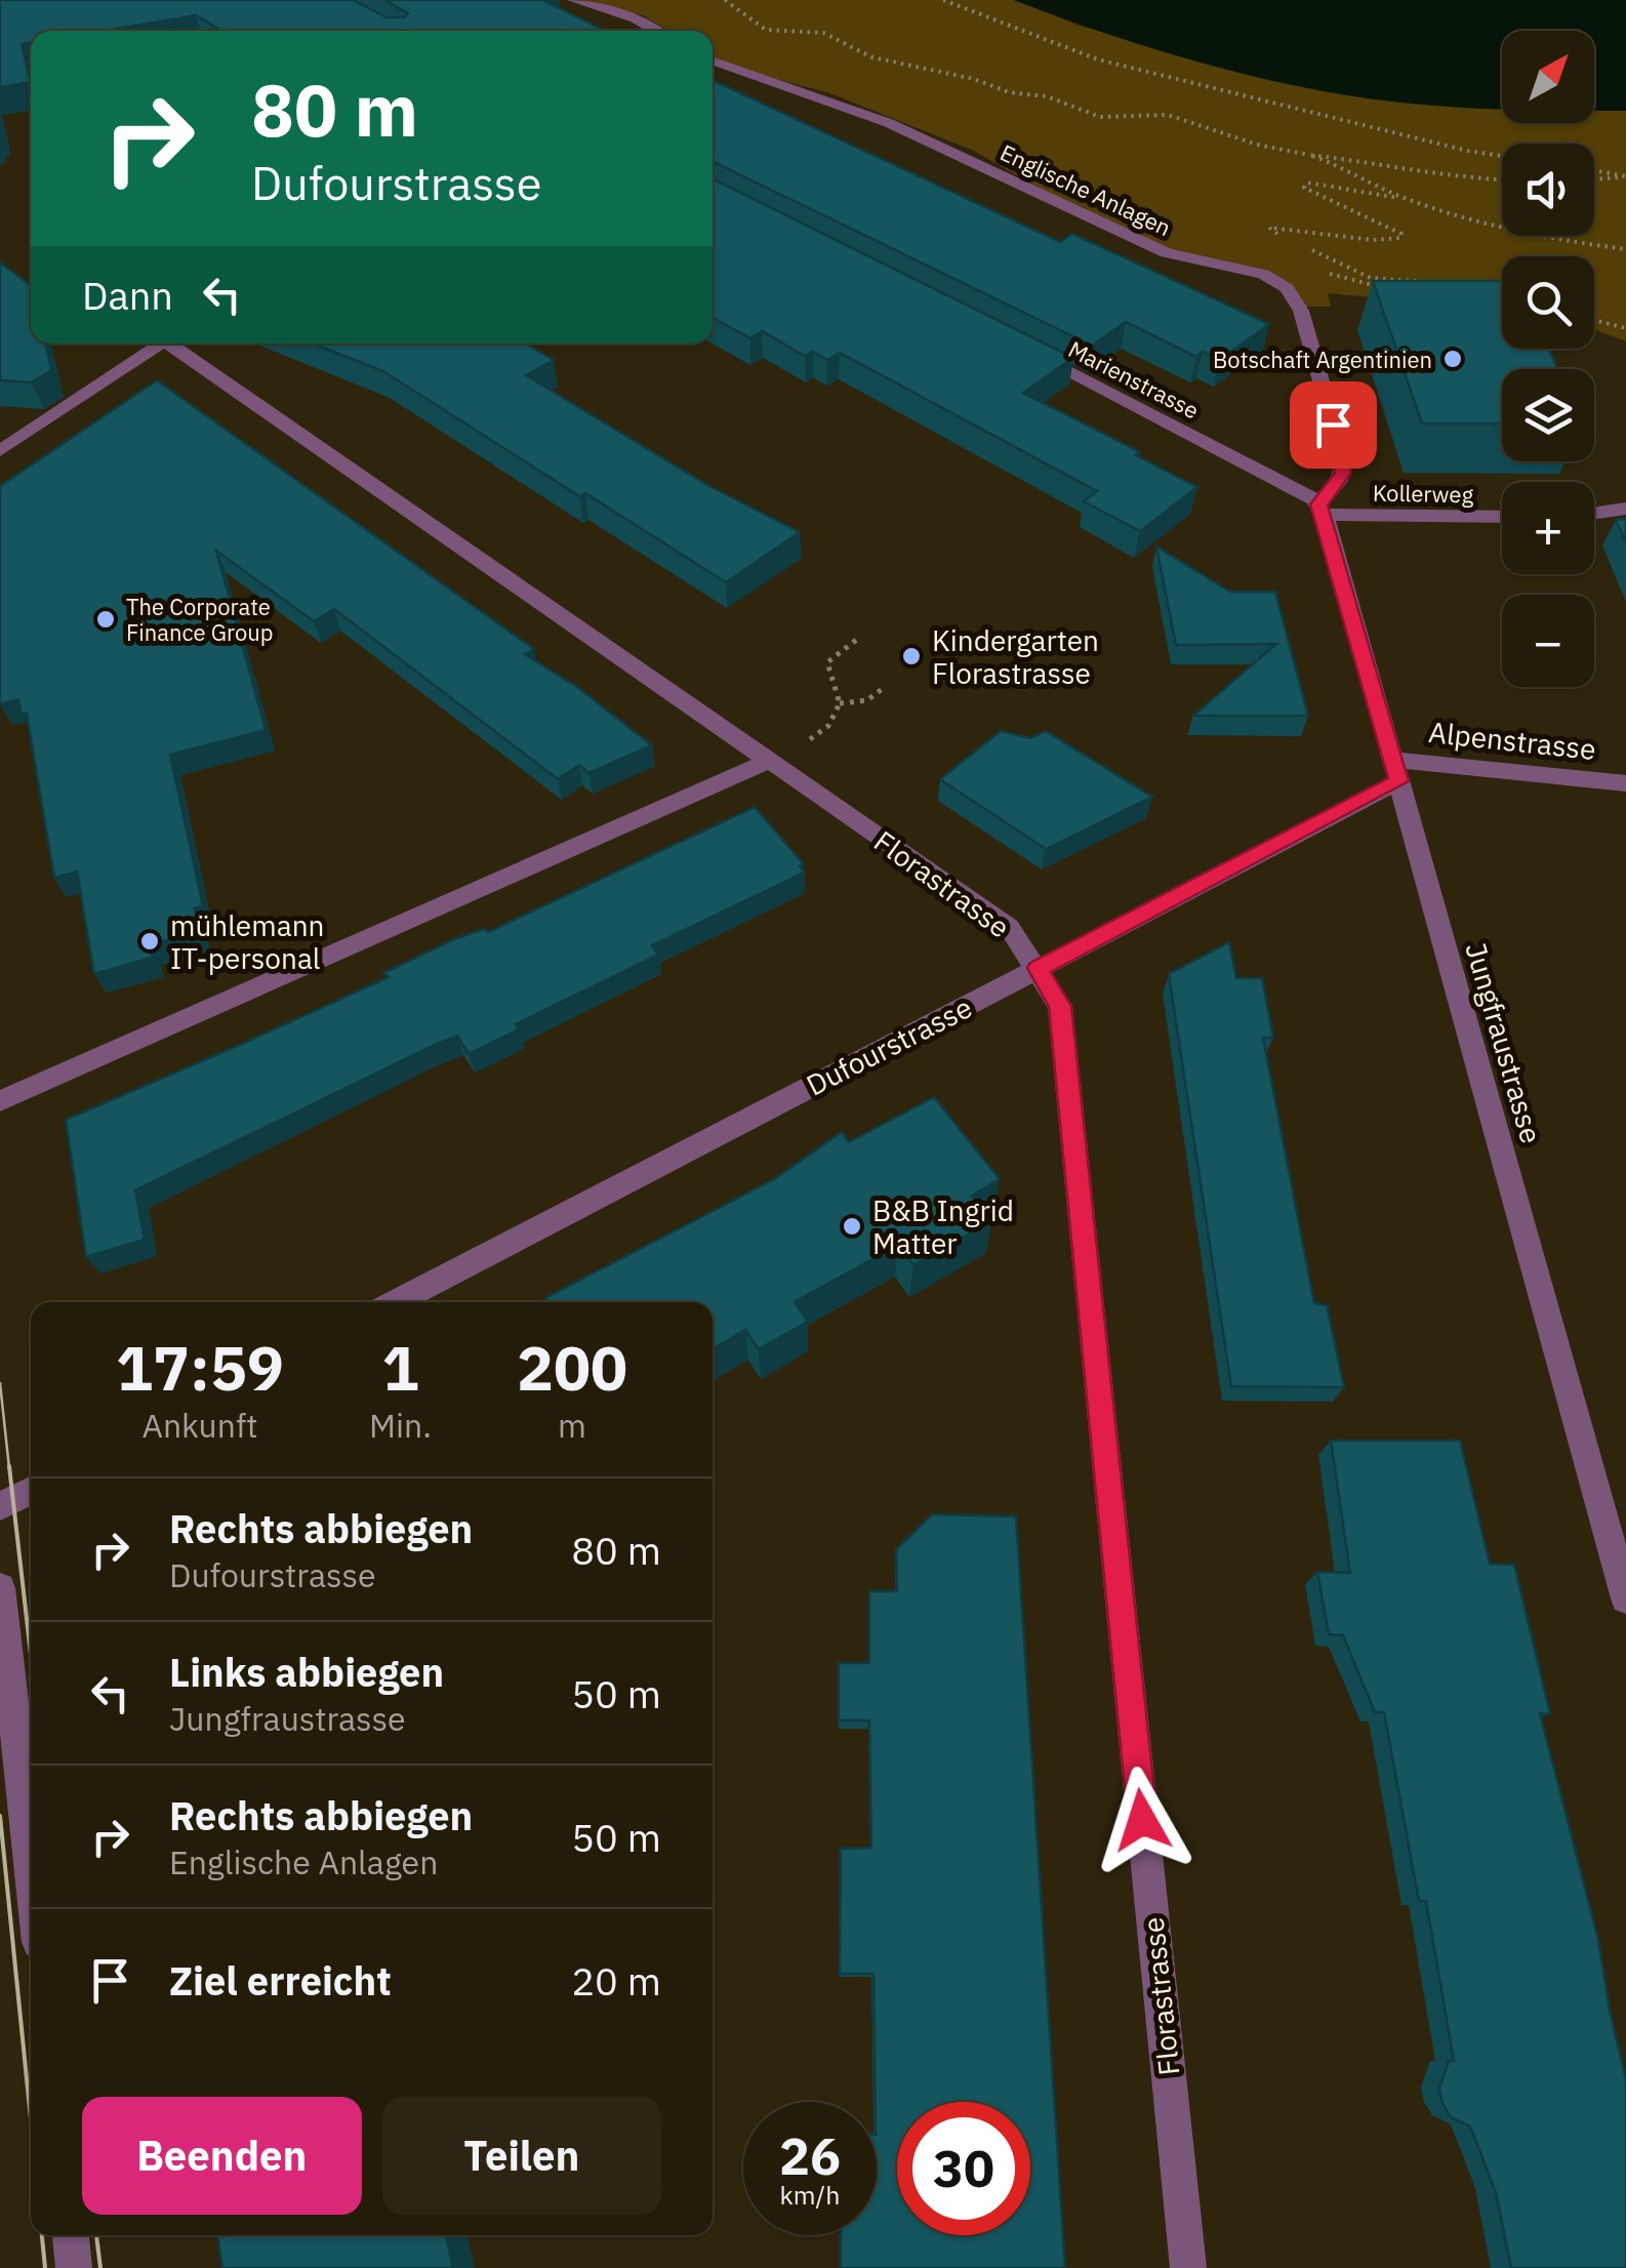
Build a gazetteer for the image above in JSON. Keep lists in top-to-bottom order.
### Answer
{
  "streets": {
    "street": [
      "Englische Anlagen",
      "Marienstrasse",
      "Kollerweg",
      "Alpenstrasse",
      "Florastrasse",
      "Jungfraustrasse",
      "Dufourstrasse"
    ]
  },
  "crossings": [
    ["Englische Anlagen", "Marienstrasse"],
    ["Englische Anlagen", "Kollerweg"],
    ["Englische Anlagen", "Jungfraustrasse"],
    ["Marienstrasse", "Kollerweg"],
    ["Marienstrasse", "Jungfraustrasse"],
    ["Kollerweg", "Jungfraustrasse"],
    ["Alpenstrasse", "Jungfraustrasse"],
    ["Alpenstrasse", "Dufourstrasse"],
    ["Florastrasse", "Dufourstrasse"],
    ["Jungfraustrasse", "Dufourstrasse"]
  ],
  "places": [
    "Botschaft Argentinien",
    "The Corporate Finance Group",
    "Kindergarten Florastrasse",
    "mühlemann IT-personal",
    "B&B Ingrid Matter"
  ],
  "north": "top right",
  "page": {
    "map_buttons": ["+", "−"],
    "turn": ["80 m", "Dufourstrasse"],
    "then": "Dann",
    "eta": [
      "17:59",
      "Ankunft",
      "1",
      "Min.",
      "200",
      "m"
    ],
    "list": [
      {
        "name": "Rechts abbiegen",
        "note": "Dufourstrasse",
        "value": "80 m"
      },
      {
        "name": "Links abbiegen",
        "note": "Jungfraustrasse",
        "value": "50 m"
      },
      {
        "name": "Rechts abbiegen",
        "note": "Englische Anlagen",
        "value": "50 m"
      },
      {
        "name": "Ziel erreicht",
        "value": "20 m"
      }
    ],
    "buttons": ["Beenden", "Teilen"],
    "speed": "26 km/h",
    "limit": "30"
  }
}
